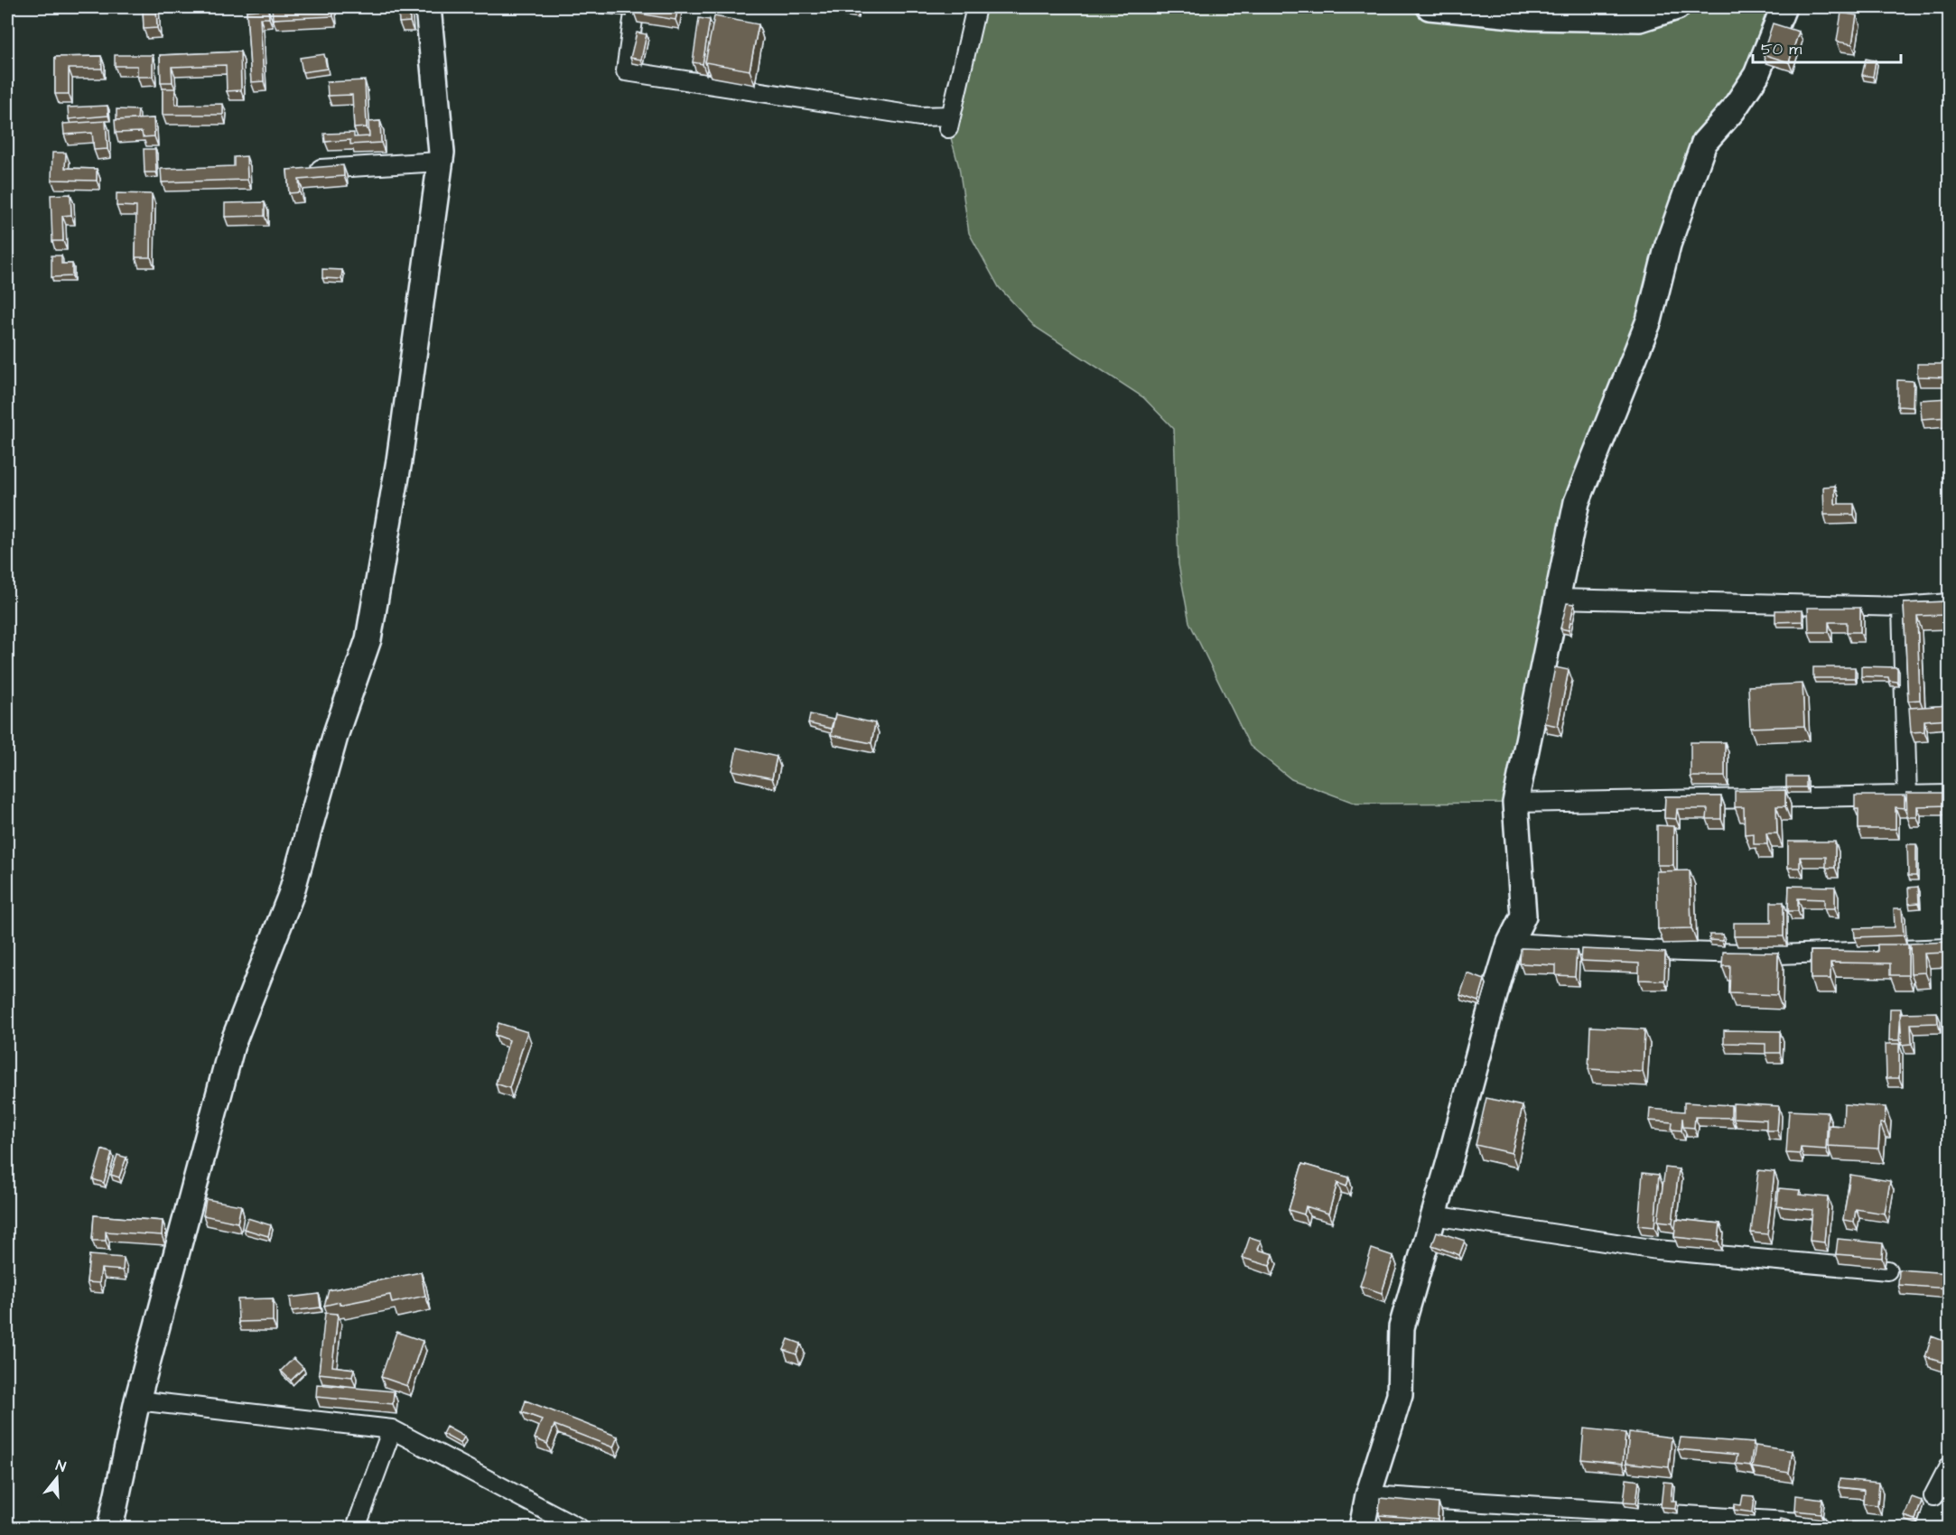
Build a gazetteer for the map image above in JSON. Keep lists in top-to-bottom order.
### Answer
{
  "scale_bar": "50 m",
  "north": "top"
}
